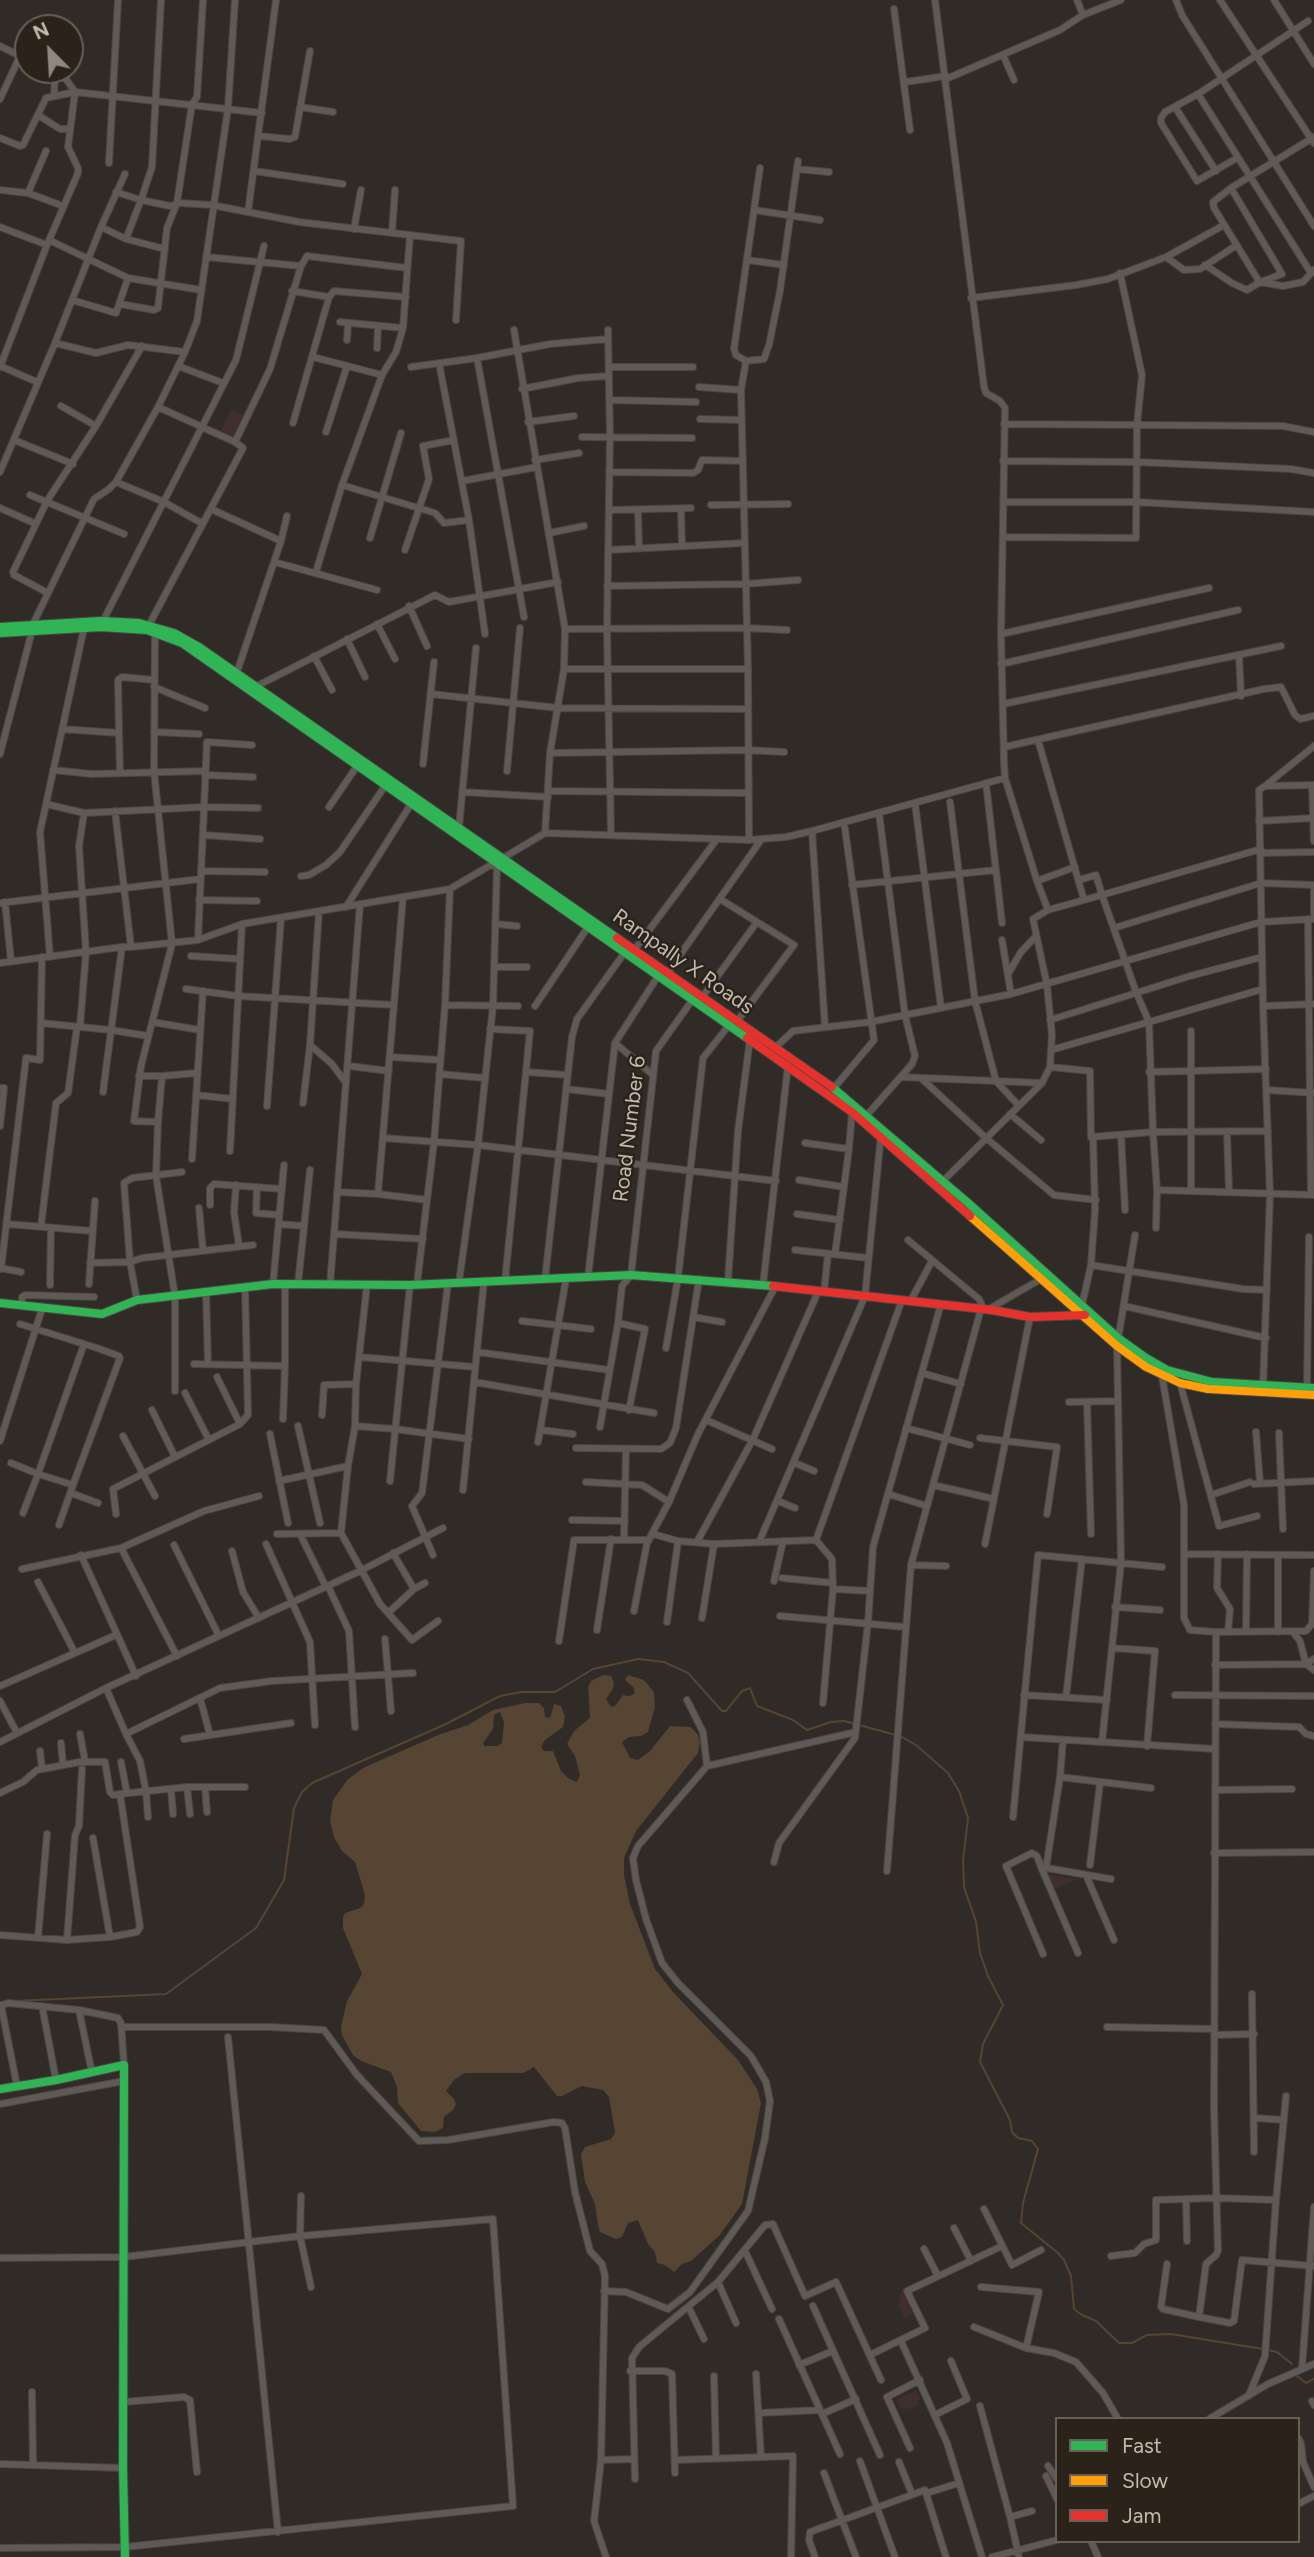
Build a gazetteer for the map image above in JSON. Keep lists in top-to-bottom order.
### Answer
{
  "streets": {
    "main road": ["Rampally X Roads"],
    "street": ["Road Number 6"]
  },
  "legend": ["Fast", "Slow", "Jam"],
  "north": "top left"
}
